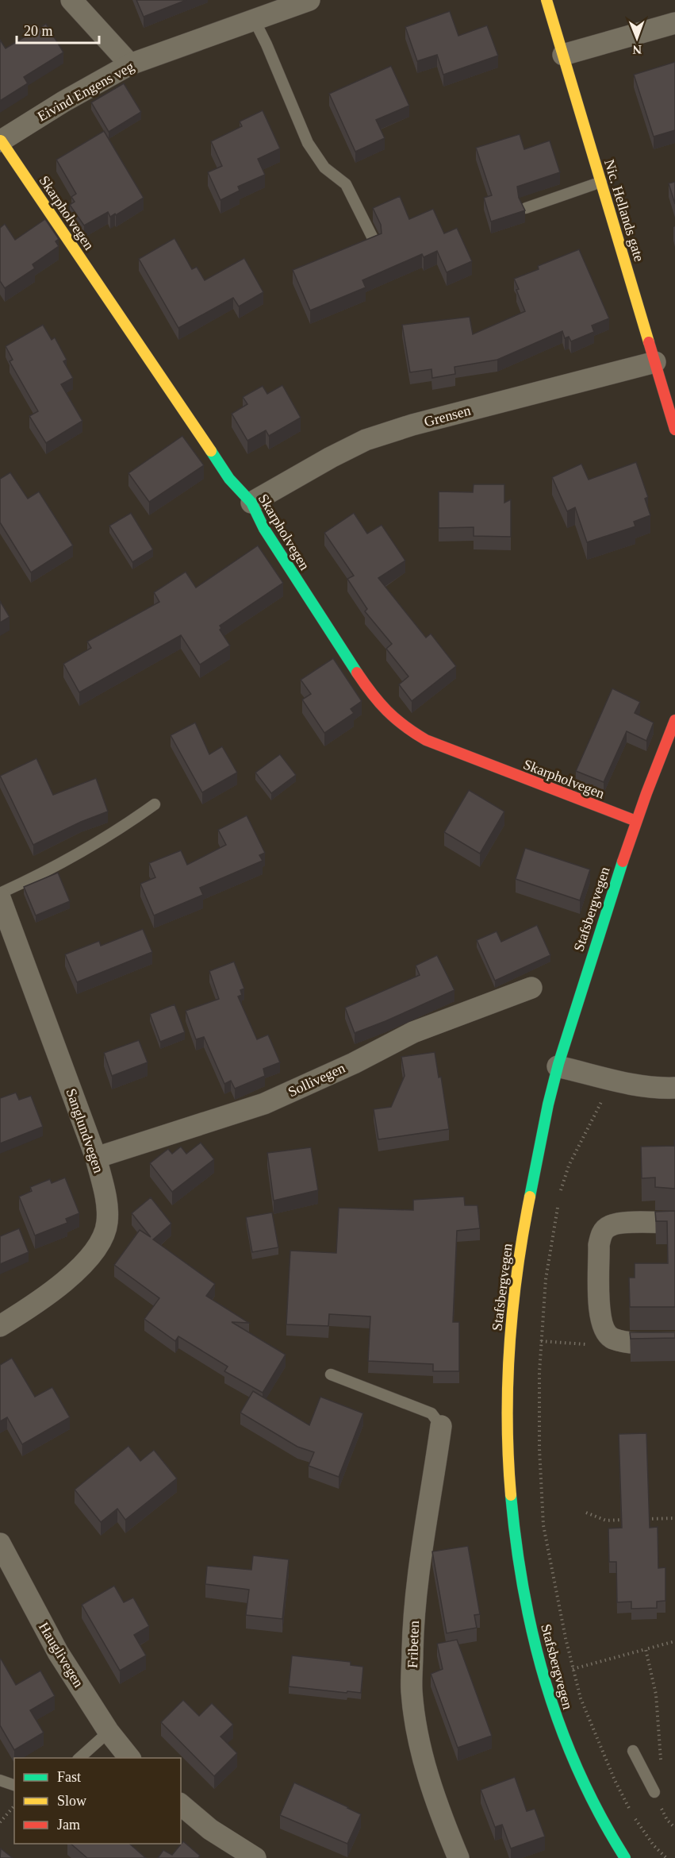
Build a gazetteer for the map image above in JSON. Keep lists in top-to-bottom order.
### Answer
{
  "streets": {
    "main road": ["Nic. Hellands gate", "Skarpholvegen", "Stafsbergvegen"],
    "street": [
      "Eivind Engens veg",
      "Grensen",
      "Sollivegen",
      "Sanglundvegen",
      "Fribeten",
      "Hauglivegen"
    ]
  },
  "crossings": [
    ["Eivind Engens veg", "Skarpholvegen"],
    ["Nic. Hellands gate", "Grensen"],
    ["Skarpholvegen", "Grensen"],
    ["Skarpholvegen", "Stafsbergvegen"],
    ["Sollivegen", "Sanglundvegen"]
  ],
  "legend": ["Fast", "Slow", "Jam"],
  "scale_bar": "20 m",
  "north": "bottom"
}
